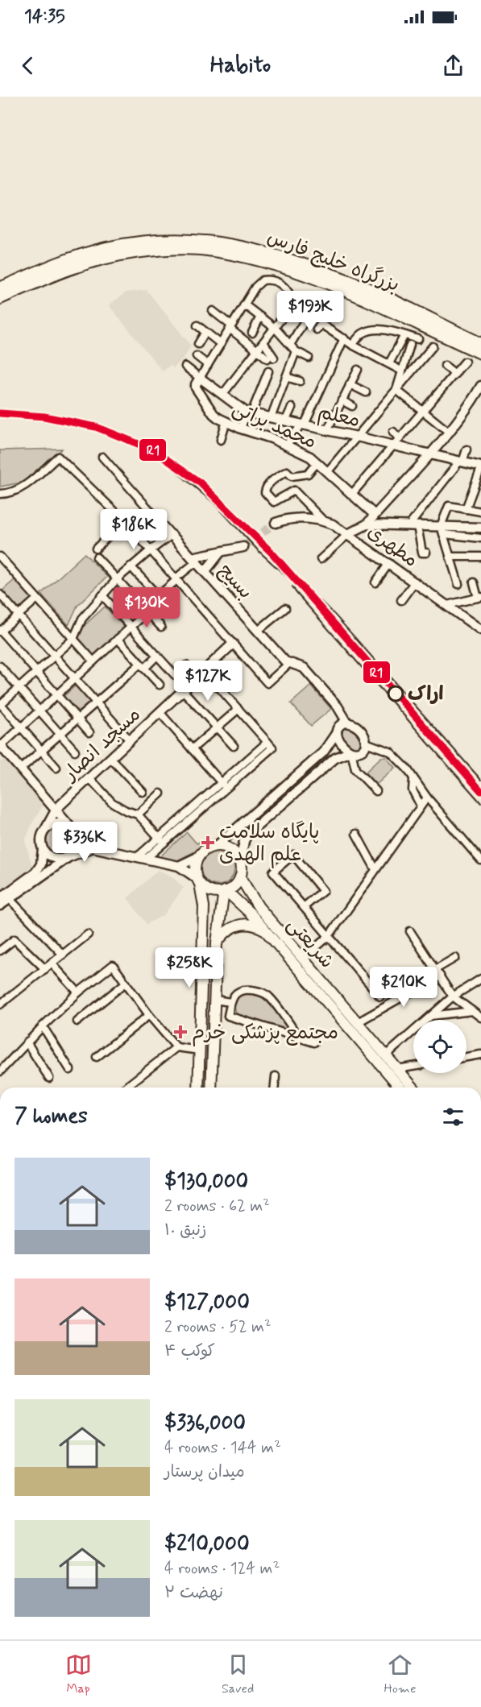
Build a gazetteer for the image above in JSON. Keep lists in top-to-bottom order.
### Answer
{
  "streets": {
    "highway": ["بزرگراه خلیج فارس"],
    "main road": ["شریعتی"],
    "street": [
      "معلم",
      "محمد براتی",
      "مطهری",
      "بسیج",
      "مسجد انصار"
    ]
  },
  "crossings": [
    ["معلم", "محمد براتی"]
  ],
  "places": {
    "other": ["اراک"],
    "health": ["پایگاه سلامت علم الهدی", "مجتمع پزشکی خرم"]
  },
  "lines": ["transit line R1"],
  "page": {
    "status": "14:35",
    "header": "Habito",
    "price": [
      "$193K",
      "$186K",
      "$130K",
      "$127K",
      "$336K",
      "$258K",
      "$210K"
    ],
    "heading": "7 homes",
    "list": [
      {
        "name": "$130,000",
        "note": "2 rooms · 62 m² · زنبق ۱۰"
      },
      {
        "name": "$127,000",
        "note": "2 rooms · 52 m² · کوکب ۴"
      },
      {
        "name": "$336,000",
        "note": "4 rooms · 144 m² · میدان پرستار"
      },
      {
        "name": "$210,000",
        "note": "4 rooms · 124 m² · نهضت ۲"
      }
    ],
    "tabs": ["Map", "Saved", "Home"]
  }
}
